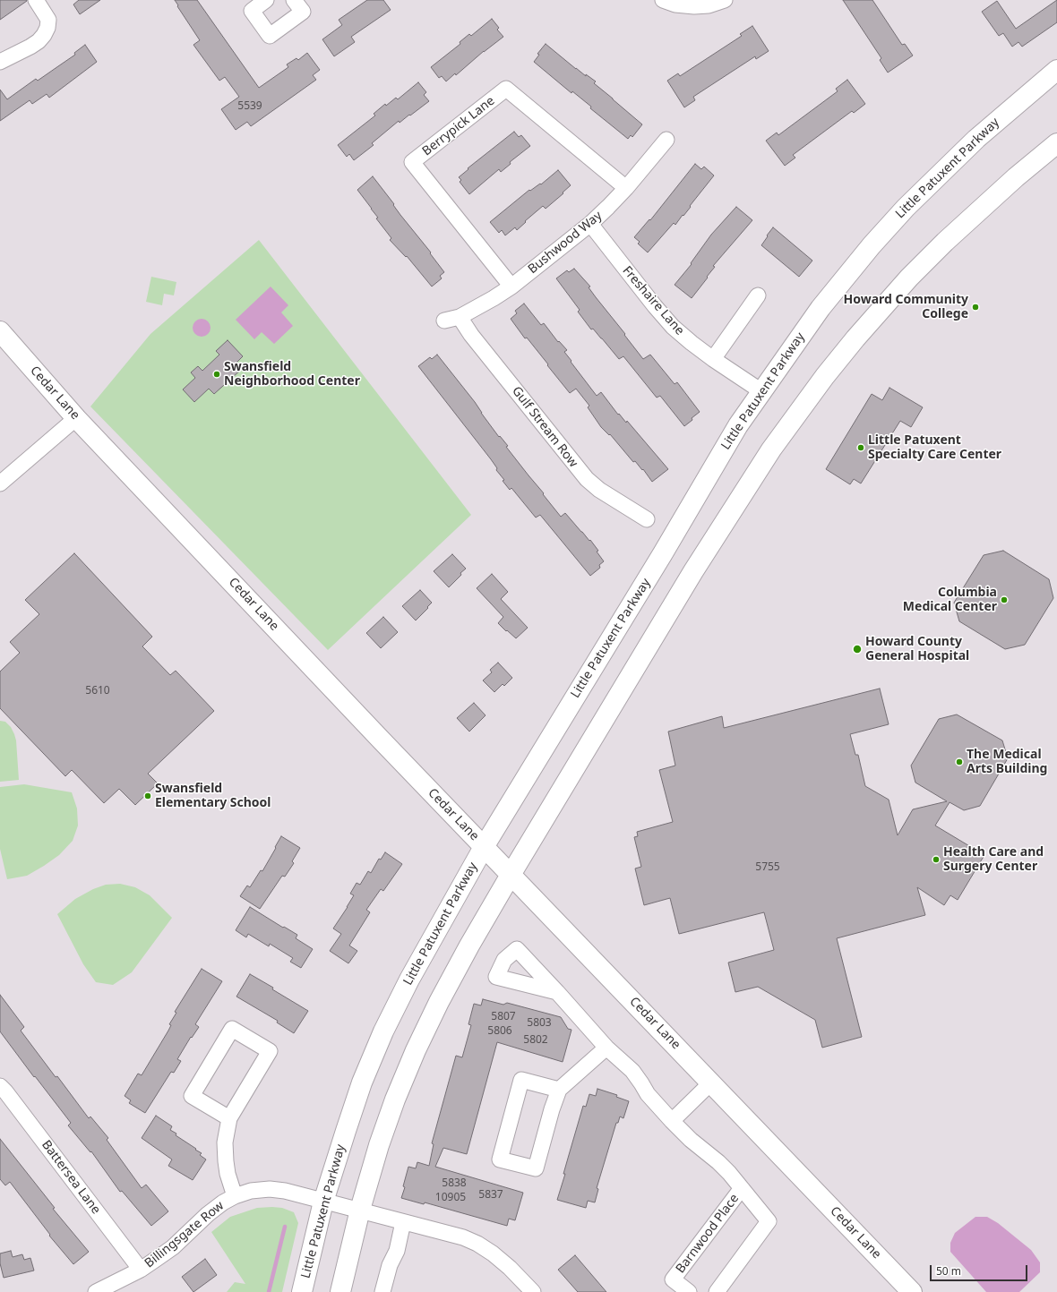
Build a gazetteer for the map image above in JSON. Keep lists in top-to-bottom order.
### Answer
{
  "streets": {
    "main road": ["Little Patuxent Parkway", "Cedar Lane"],
    "street": [
      "Berrypick Lane",
      "Bushwood Way",
      "Freshaire Lane",
      "Gulf Stream Row",
      "Battersea Lane",
      "Barnwood Place",
      "Billingsgate Row"
    ]
  },
  "crossings": [
    ["Berrypick Lane", "Bushwood Way"],
    ["Little Patuxent Parkway", "Freshaire Lane"],
    ["Little Patuxent Parkway", "Cedar Lane"],
    ["Little Patuxent Parkway", "Billingsgate Row"],
    ["Bushwood Way", "Freshaire Lane"],
    ["Bushwood Way", "Gulf Stream Row"],
    ["Battersea Lane", "Billingsgate Row"]
  ],
  "places": [
    "Howard Community College",
    "Swansfield Neighborhood Center",
    "Little Patuxent Specialty Care Center",
    "Columbia Medical Center",
    "Howard County General Hospital",
    "The Medical Arts Building",
    "Swansfield Elementary School",
    "Health Care and Surgery Center"
  ],
  "house_numbers": [
    "5539",
    "5610",
    "5755",
    "5807",
    "5803",
    "5806",
    "5802",
    "5838",
    "5837",
    "10905"
  ],
  "scale_bar": "50 m"
}
